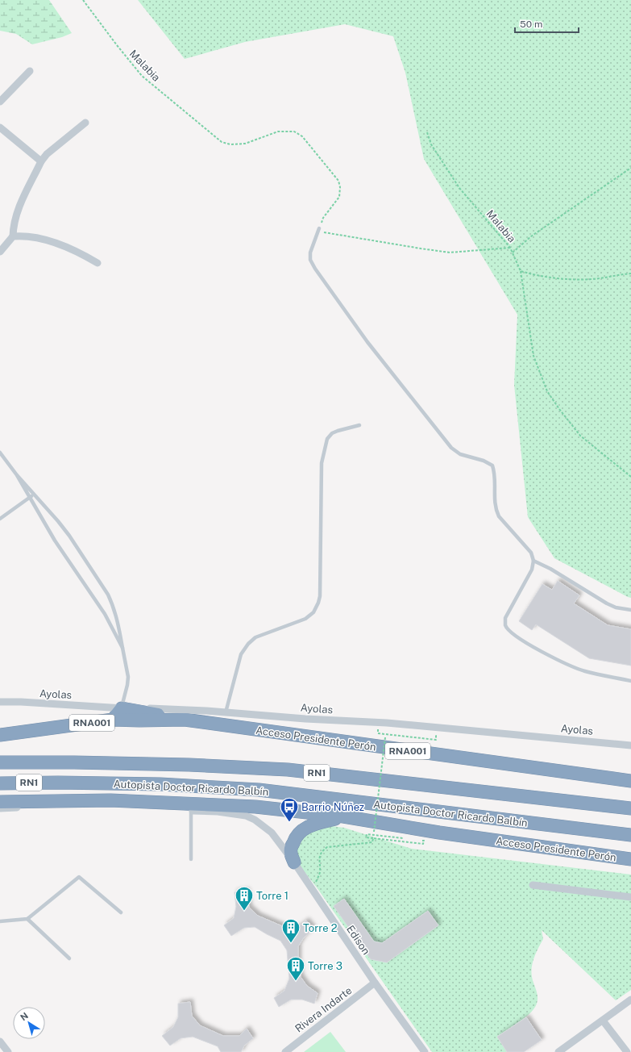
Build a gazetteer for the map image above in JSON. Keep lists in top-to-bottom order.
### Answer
{
  "streets": {
    "highway": [
      "RNA001",
      "Acceso Presidente Perón",
      "RN1",
      "Autopista Doctor Ricardo Balbín"
    ],
    "street": ["Ayolas", "Edison", "Rivera Indarte"],
    "path": ["Malabia"]
  },
  "crossings": [
    ["Edison", "Rivera Indarte"]
  ],
  "places": {
    "bus stop": ["Barrio Núñez"],
    "building": ["Torre 1", "Torre 2", "Torre 3"]
  },
  "scale_bar": "50 m",
  "north": "top left"
}
